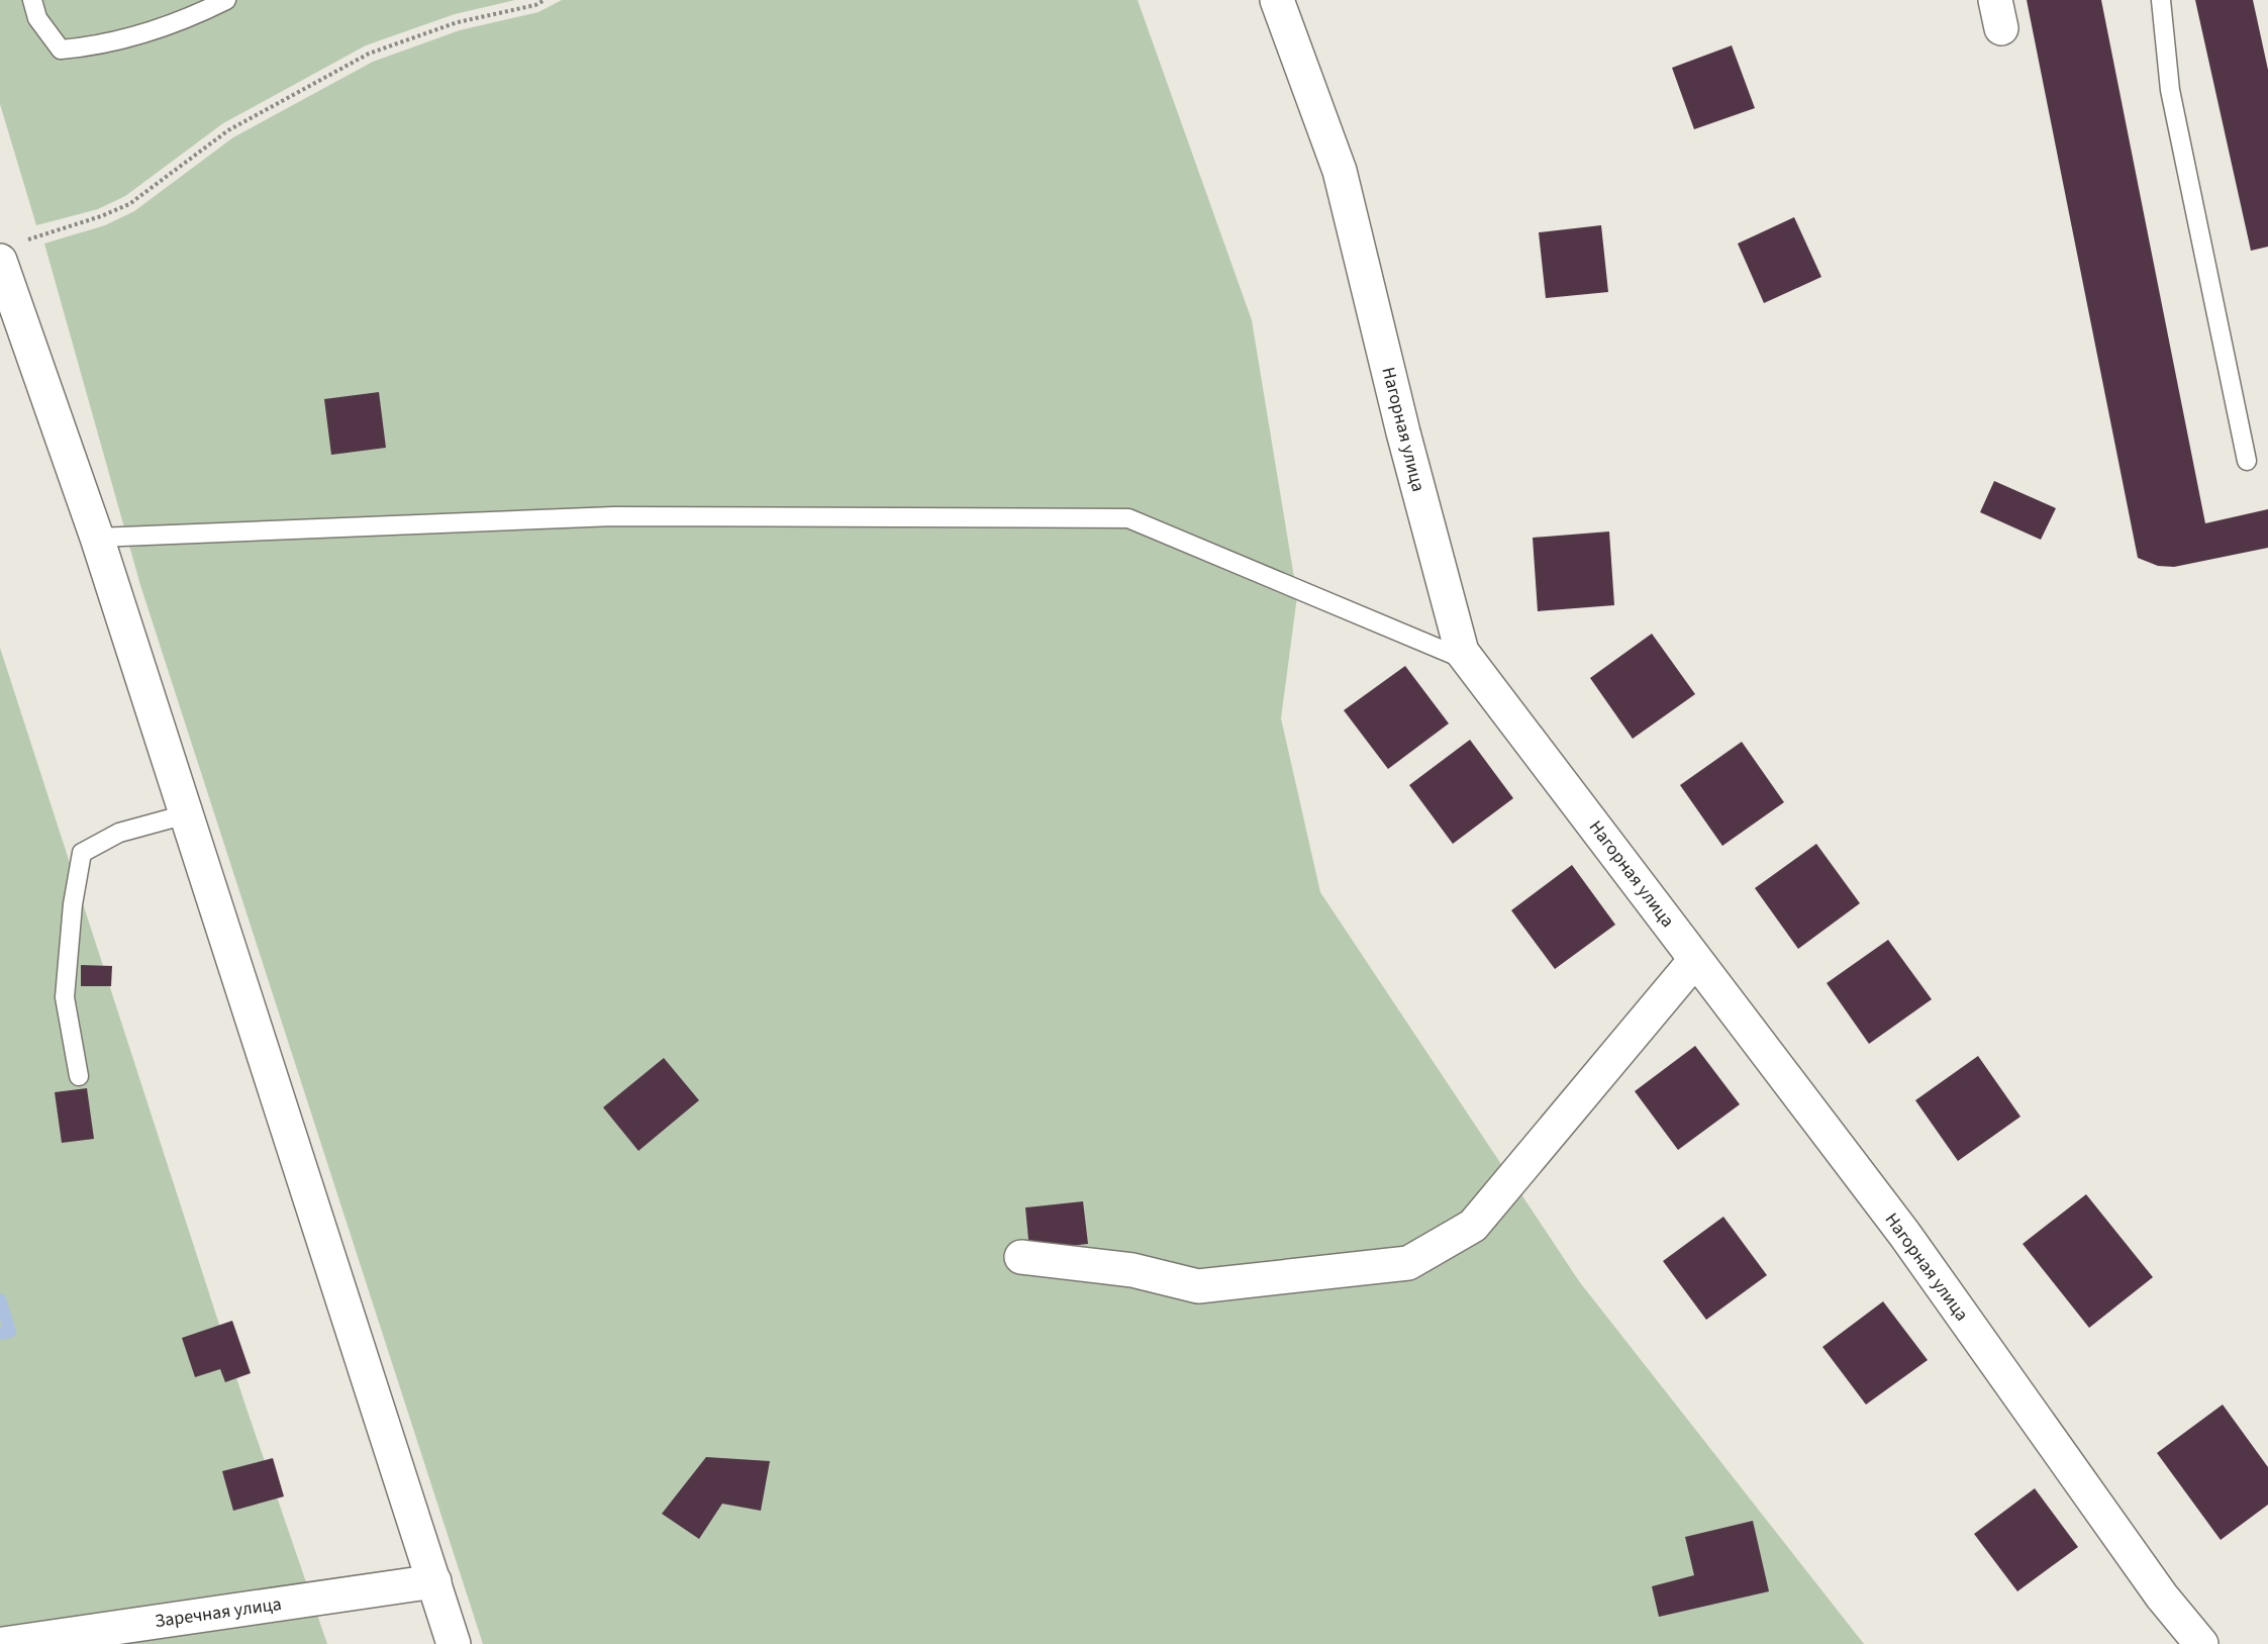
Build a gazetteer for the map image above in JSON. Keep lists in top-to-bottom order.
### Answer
{
  "streets": {
    "street": ["Нагорная улица", "Заречная улица"]
  }
}
